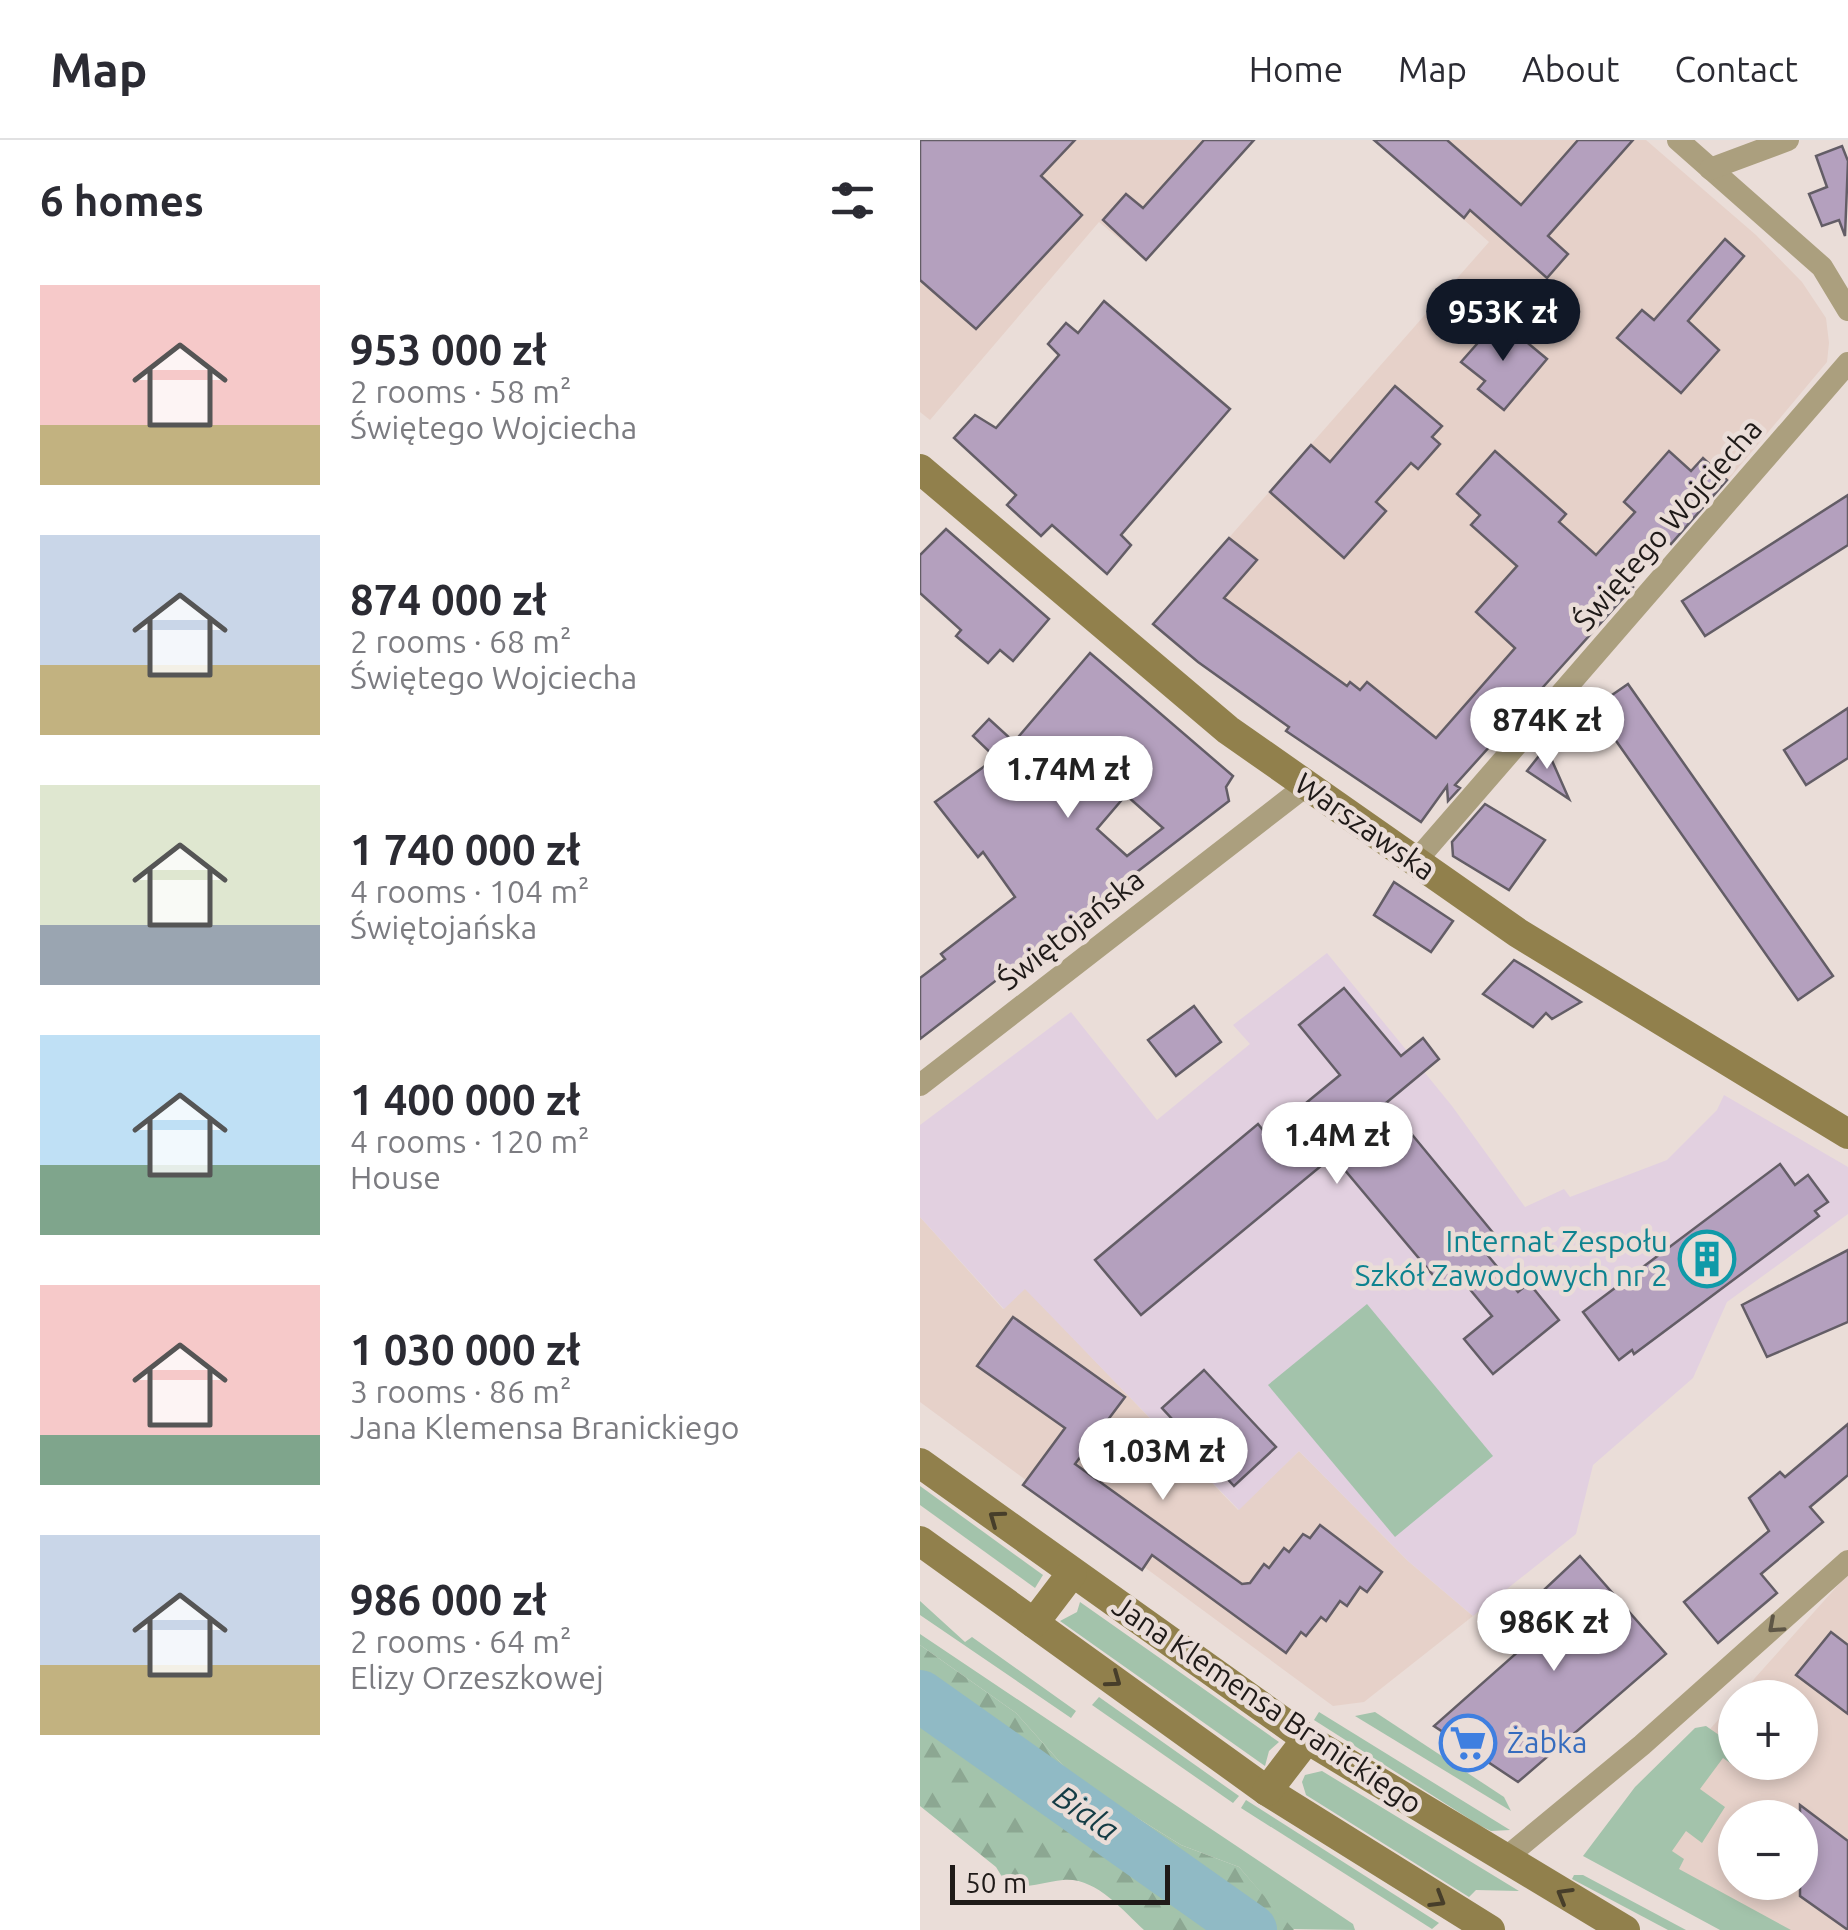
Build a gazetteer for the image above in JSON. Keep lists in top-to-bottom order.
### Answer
{
  "streets": {
    "main road": ["Warszawska", "Jana Klemensa Branickiego"],
    "street": ["Świętego Wojciecha", "Świętojańska"]
  },
  "crossings": [
    ["Świętego Wojciecha", "Warszawska"],
    ["Warszawska", "Świętojańska"]
  ],
  "water": ["Biala"],
  "places": {
    "building": ["Internat Zespołu Szkół Zawodowych nr 2"],
    "supermarket": ["Żabka"]
  },
  "scale_bar": "50 m",
  "page": {
    "header": "Map",
    "nav": [
      "Home",
      "Map",
      "About",
      "Contact"
    ],
    "heading": "6 homes",
    "list": [
      {
        "name": "953 000 zł",
        "note": "2 rooms · 58 m² · Świętego Wojciecha"
      },
      {
        "name": "874 000 zł",
        "note": "2 rooms · 68 m² · Świętego Wojciecha"
      },
      {
        "name": "1 740 000 zł",
        "note": "4 rooms · 104 m² · Świętojańska"
      },
      {
        "name": "1 400 000 zł",
        "note": "4 rooms · 120 m² · House"
      },
      {
        "name": "1 030 000 zł",
        "note": "3 rooms · 86 m² · Jana Klemensa Branickiego"
      },
      {
        "name": "986 000 zł",
        "note": "2 rooms · 64 m² · Elizy Orzeszkowej"
      }
    ],
    "price": [
      "953K zł",
      "874K zł",
      "1.74M zł",
      "1.4M zł",
      "1.03M zł",
      "986K zł"
    ],
    "map_buttons": ["+", "−"],
    "scale": "50 m"
  }
}
